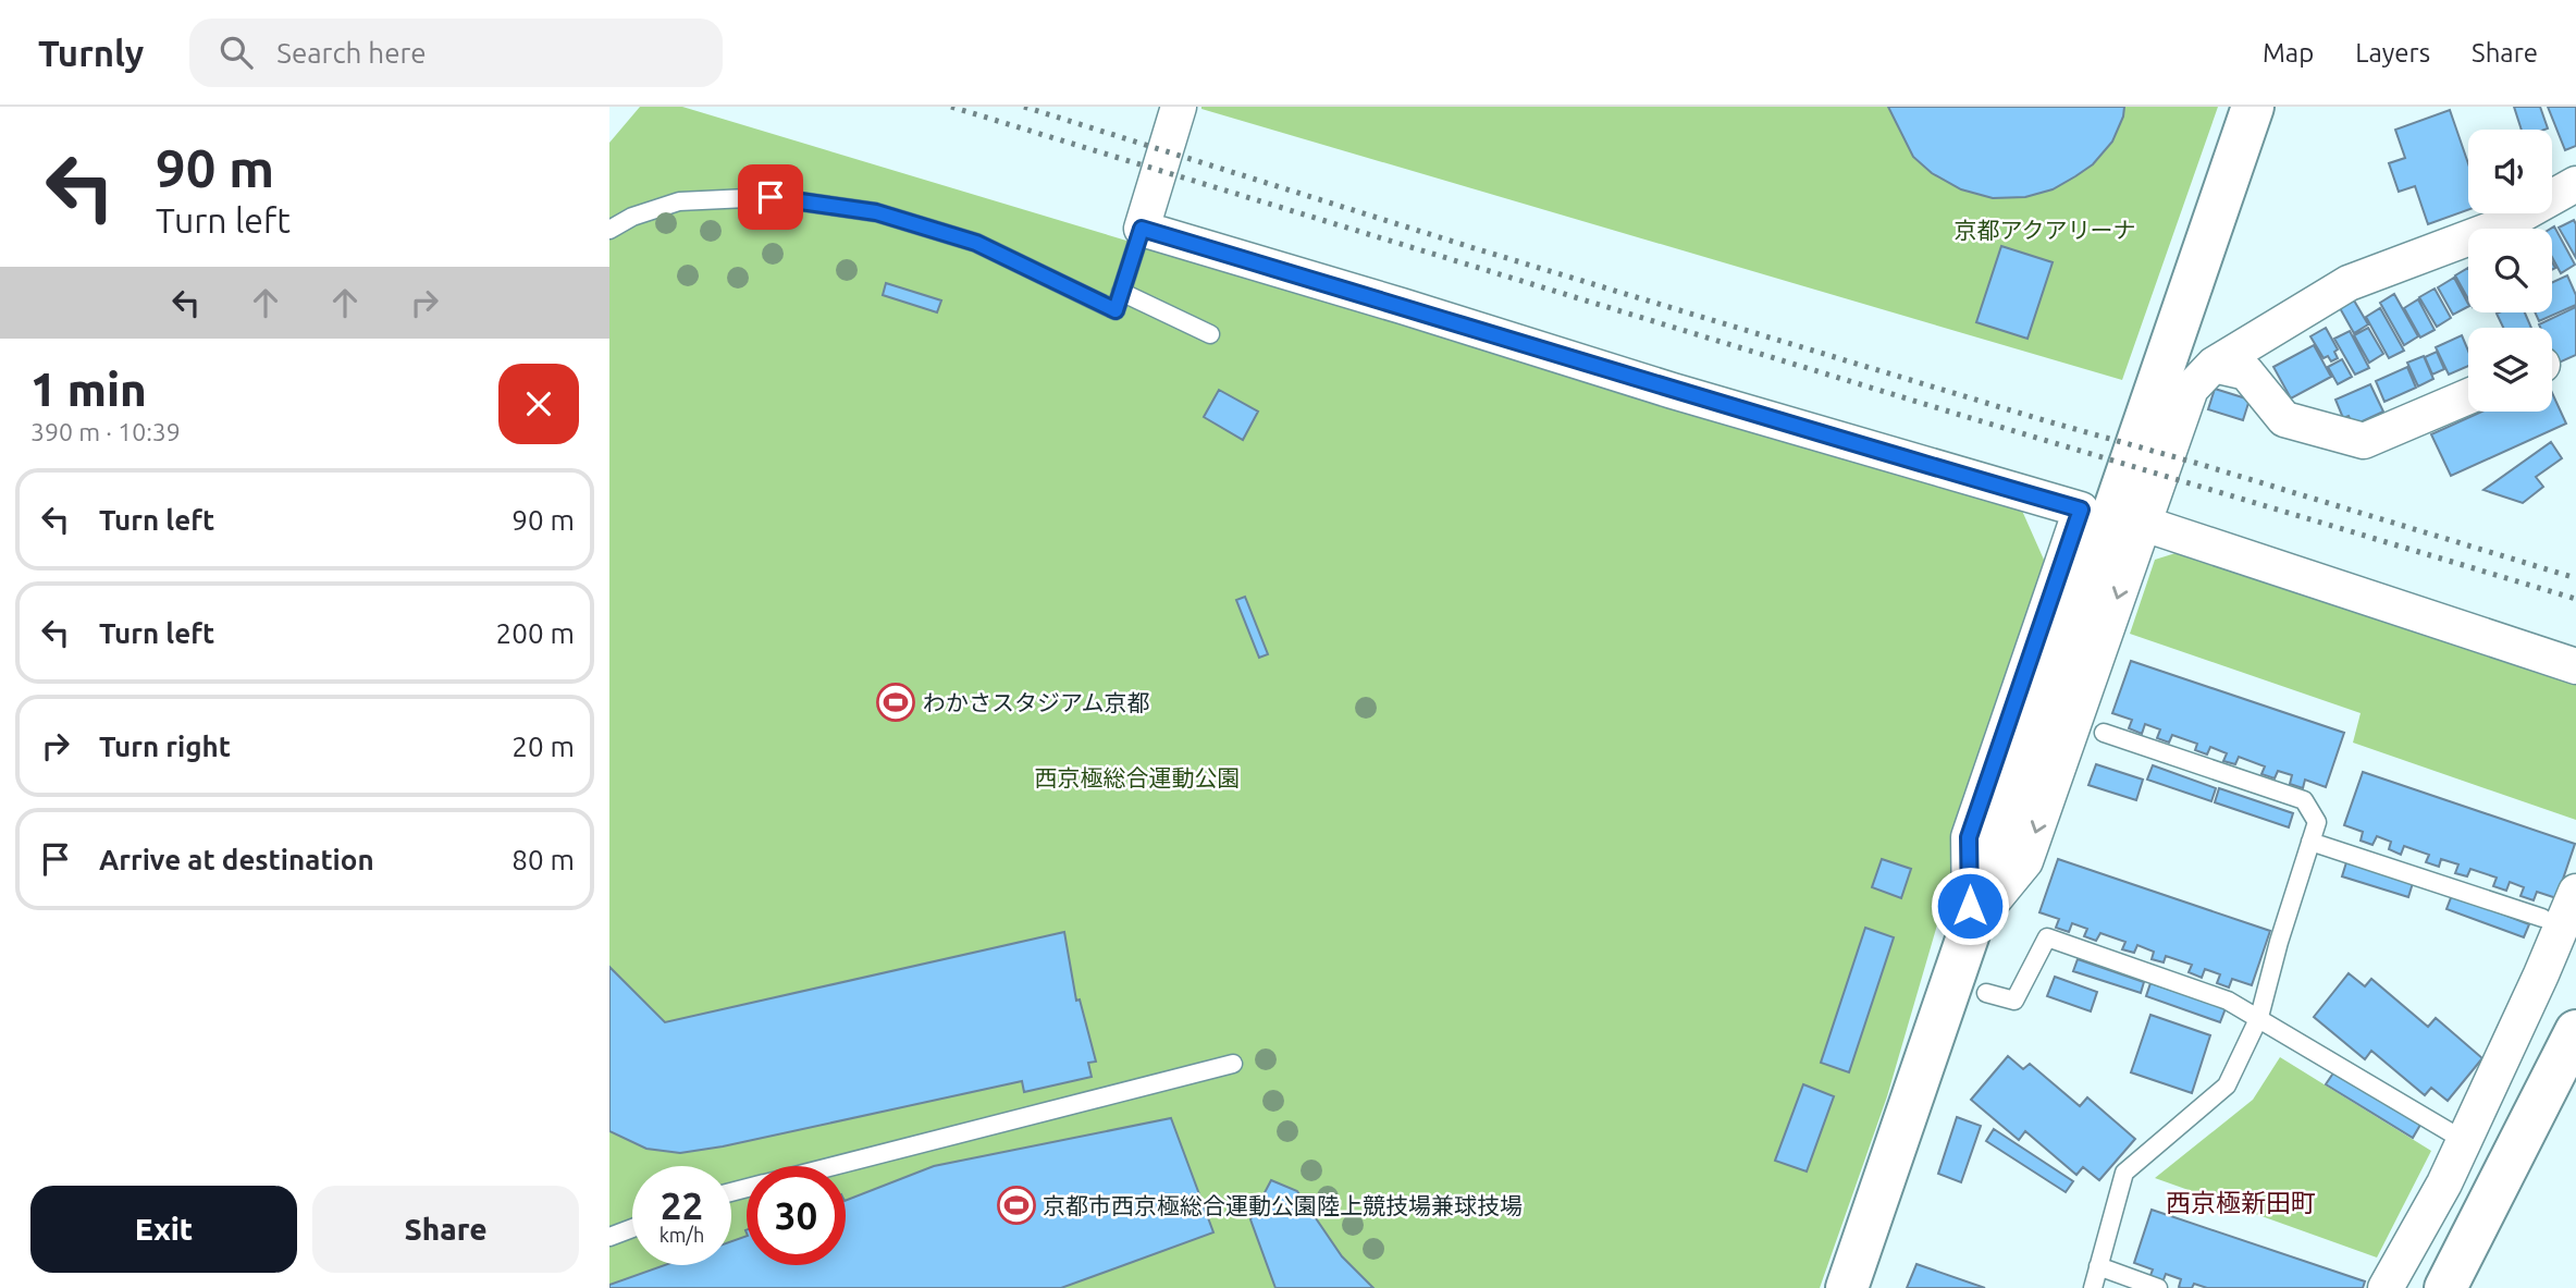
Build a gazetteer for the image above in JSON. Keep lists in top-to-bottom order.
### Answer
{
  "districts": ["西京極新田町"],
  "parks": ["京都アクアリーナ", "西京極総合運動公園"],
  "places": {
    "sports": ["わかさスタジアム京都", "京都市西京極総合運動公園陸上競技場兼球技場"]
  },
  "page": {
    "header": "Turnly",
    "search": "Search here",
    "nav": ["Map", "Layers", "Share"],
    "turn": ["90 m", "Turn left"],
    "heading": ["1 min", "390 m · 10:39"],
    "list": [
      {
        "name": "Turn left",
        "value": "90 m"
      },
      {
        "name": "Turn left",
        "value": "200 m"
      },
      {
        "name": "Turn right",
        "value": "20 m"
      },
      {
        "name": "Arrive at destination",
        "value": "80 m"
      }
    ],
    "speed": "22 km/h",
    "limit": "30",
    "buttons": ["Exit", "Share"]
  }
}
